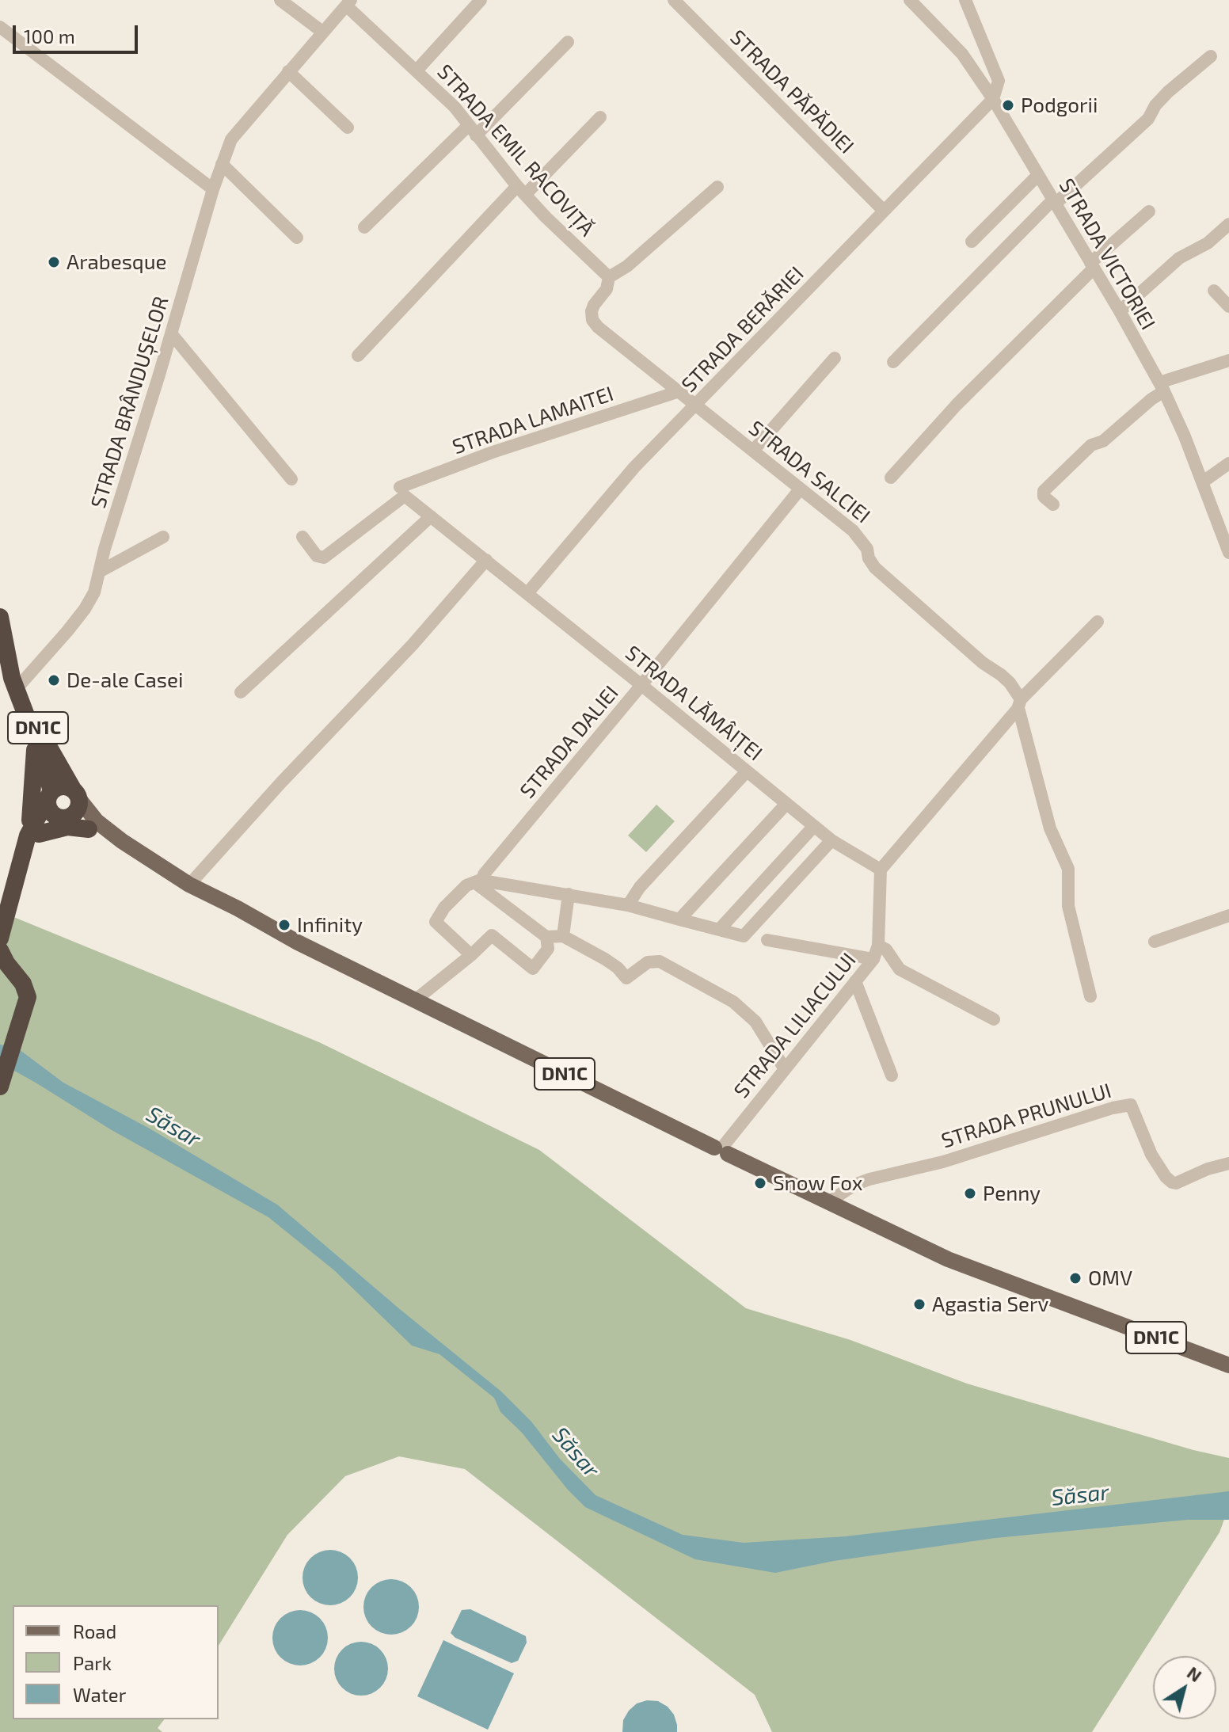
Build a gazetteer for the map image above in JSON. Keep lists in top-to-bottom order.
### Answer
{
  "streets": {
    "highway": ["DN1C"],
    "street": [
      "STRADA PĂPĂDIEI",
      "STRADA EMIL RACOVIȚĂ",
      "STRADA VICTORIEI",
      "STRADA BERĂRIEI",
      "STRADA BRÂNDUȘELOR",
      "STRADA LAMAITEI",
      "STRADA SALCIEI",
      "STRADA LĂMÂIȚEI",
      "STRADA DALIEI",
      "STRADA LILIACULUI",
      "STRADA PRUNULUI"
    ]
  },
  "crossings": [
    ["STRADA PĂPĂDIEI", "STRADA BERĂRIEI"],
    ["STRADA EMIL RACOVIȚĂ", "STRADA BRÂNDUȘELOR"],
    ["STRADA EMIL RACOVIȚĂ", "STRADA SALCIEI"],
    ["STRADA VICTORIEI", "STRADA BERĂRIEI"],
    ["STRADA BERĂRIEI", "STRADA SALCIEI"],
    ["STRADA BERĂRIEI", "STRADA LĂMÂIȚEI"],
    ["STRADA BRÂNDUȘELOR", "DN1C"],
    ["STRADA LAMAITEI", "STRADA SALCIEI"],
    ["STRADA LAMAITEI", "STRADA LĂMÂIȚEI"],
    ["STRADA SALCIEI", "STRADA DALIEI"],
    ["STRADA LĂMÂIȚEI", "STRADA DALIEI"],
    ["STRADA LĂMÂIȚEI", "STRADA LILIACULUI"],
    ["DN1C", "STRADA LILIACULUI"],
    ["DN1C", "STRADA PRUNULUI"]
  ],
  "water": ["Săsar"],
  "places": [
    "Podgorii",
    "Arabesque",
    "De-ale Casei",
    "Infinity",
    "Snow Fox",
    "Penny",
    "OMV",
    "Agastia Serv"
  ],
  "legend": ["Road", "Park", "Water"],
  "scale_bar": "100 m",
  "north": "top right"
}
